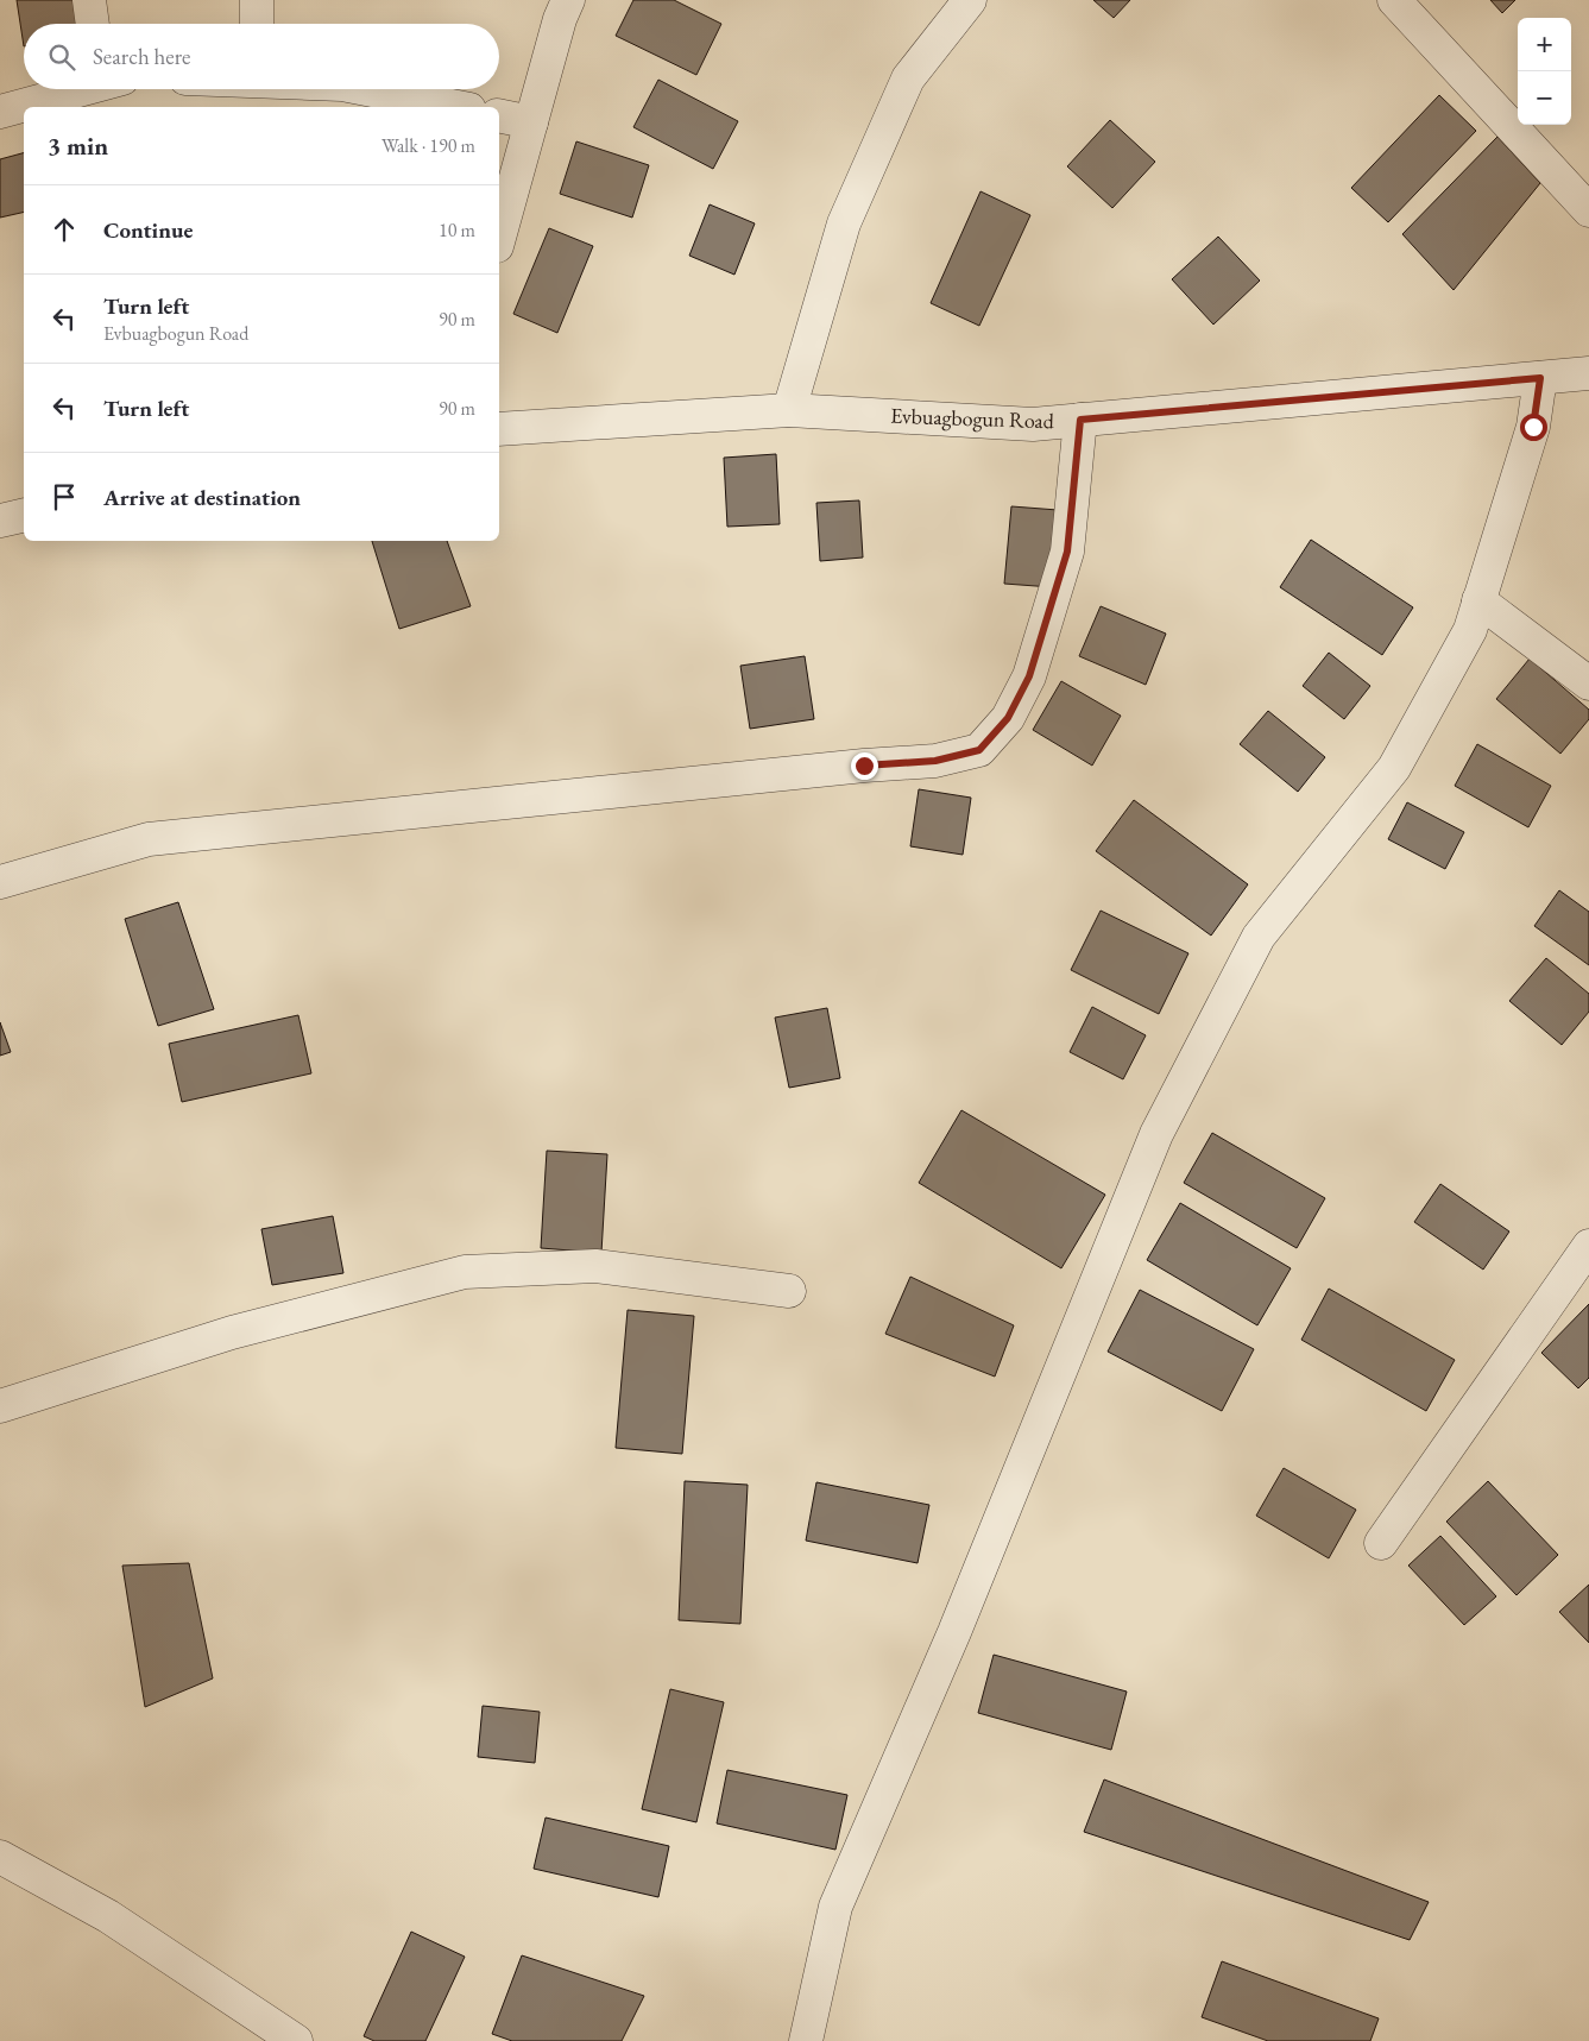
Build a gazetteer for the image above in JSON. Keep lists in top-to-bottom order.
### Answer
{
  "streets": {
    "street": ["Evbuagbogun Road"]
  },
  "page": {
    "map_buttons": ["+", "−"],
    "search": "Search here",
    "heading": ["3 min", "Walk · 190 m"],
    "list": [
      ["Continue", "10 m"],
      ["Turn left", "Evbuagbogun Road", "90 m"],
      ["Turn left", "90 m"],
      "Arrive at destination"
    ]
  }
}
